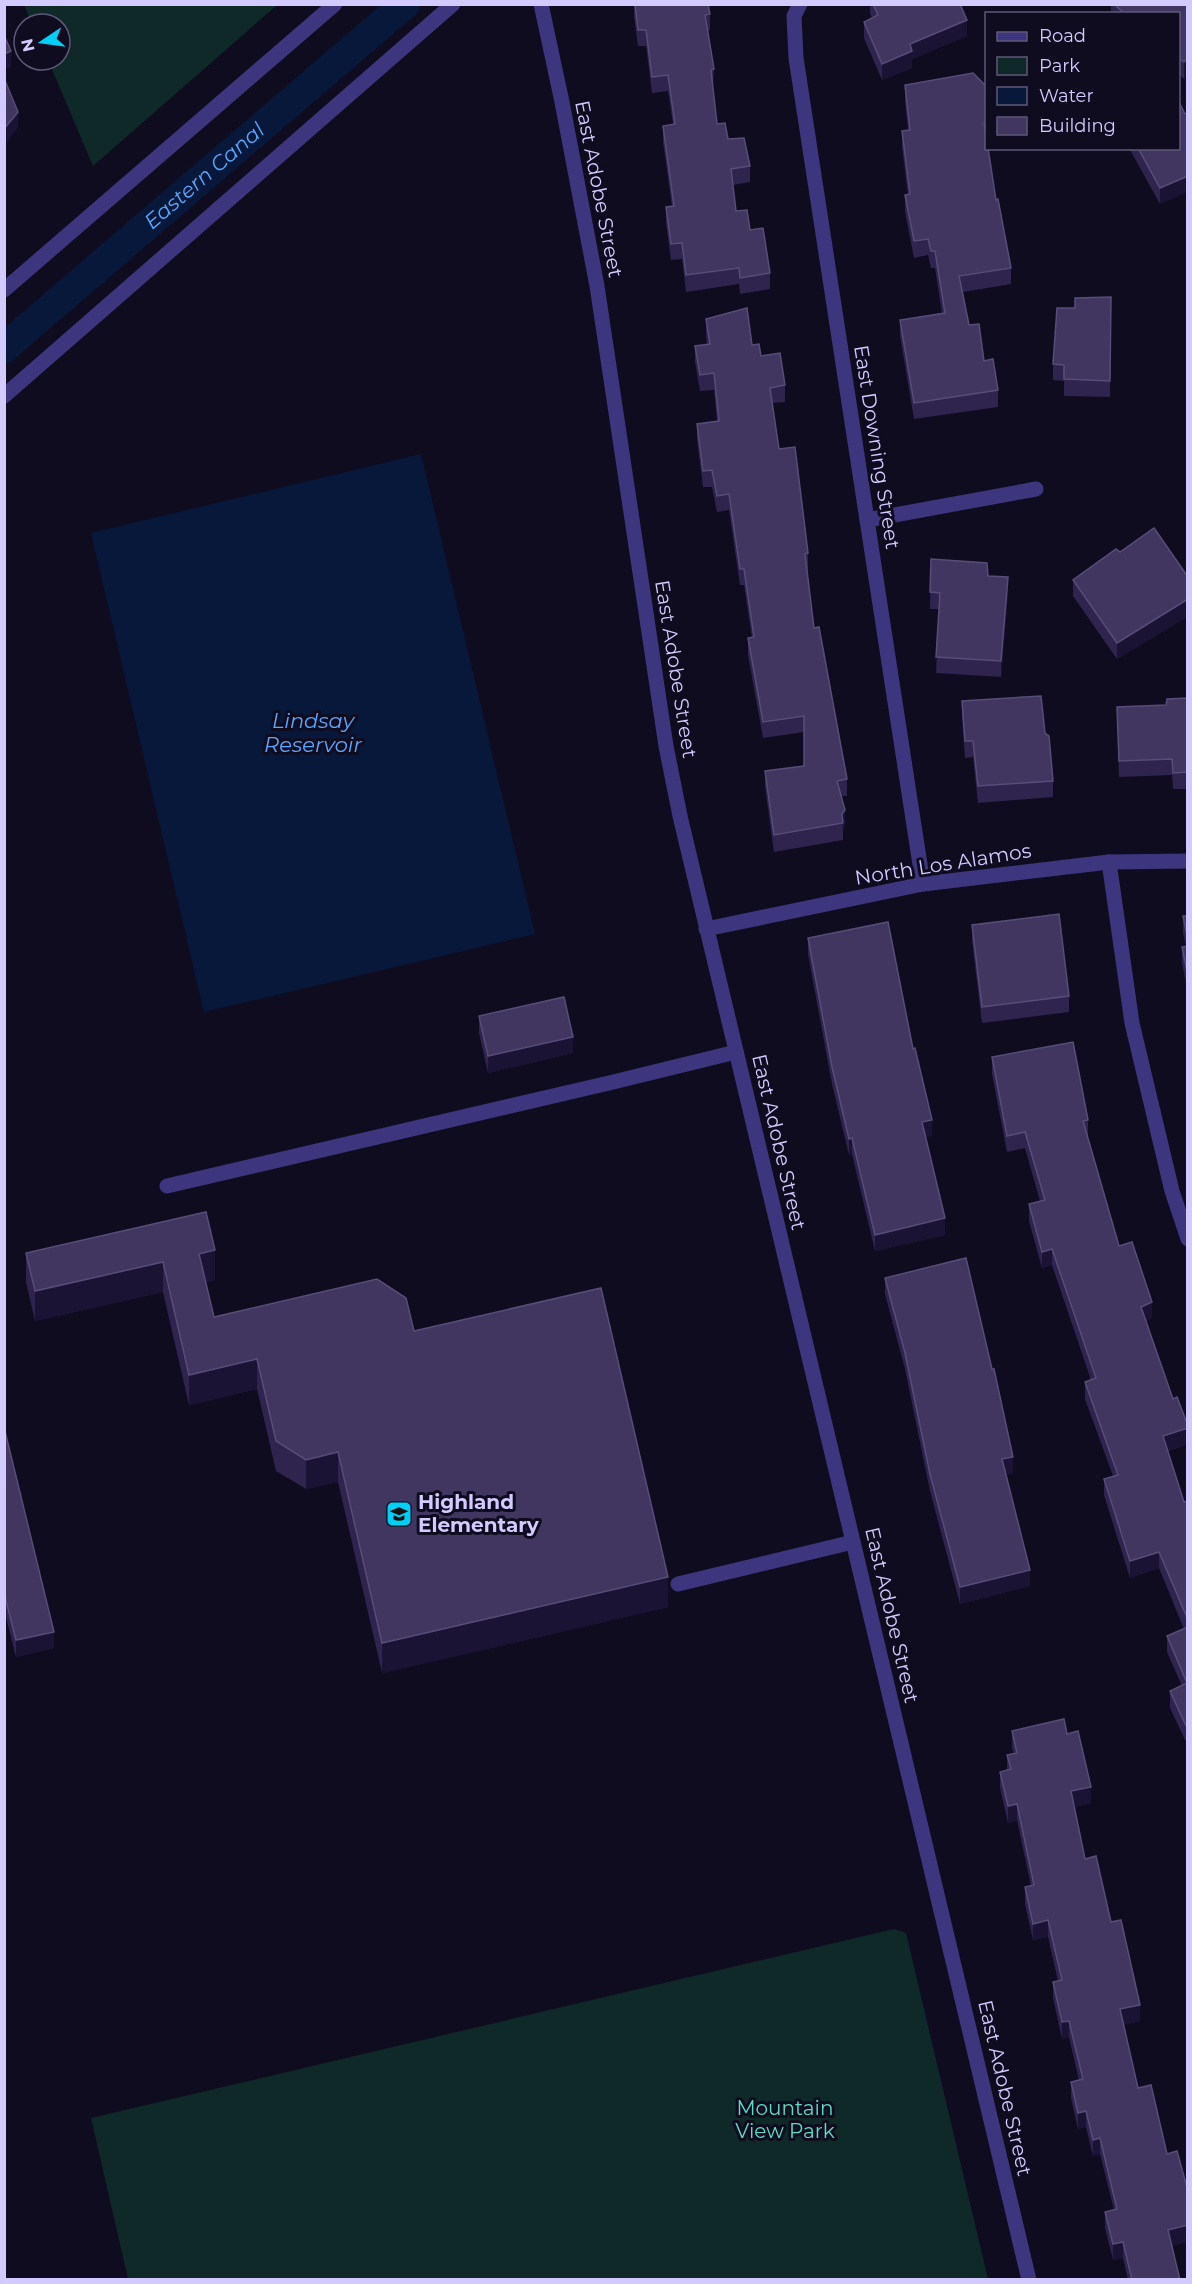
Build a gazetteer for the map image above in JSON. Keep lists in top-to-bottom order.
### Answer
{
  "streets": {
    "street": ["East Adobe Street", "East Downing Street", "North Los Alamos"]
  },
  "crossings": [
    ["East Adobe Street", "North Los Alamos"],
    ["East Downing Street", "North Los Alamos"]
  ],
  "water": ["Eastern Canal", "Lindsay Reservoir"],
  "parks": ["Mountain View Park"],
  "places": {
    "school or university": ["Highland Elementary"]
  },
  "legend": [
    "Road",
    "Park",
    "Water",
    "Building"
  ],
  "north": "left"
}
